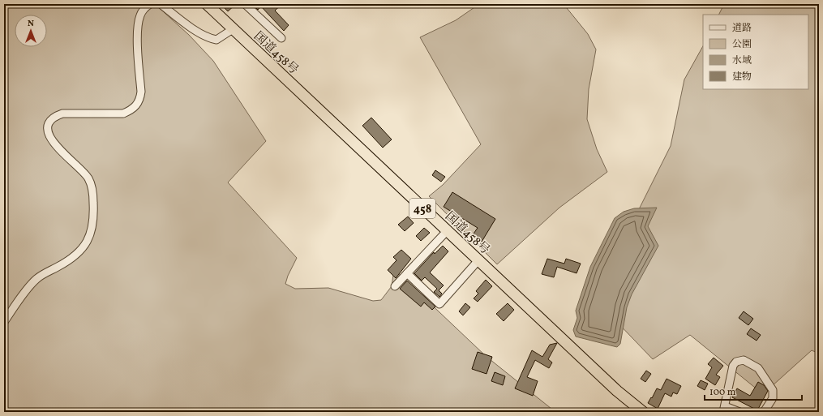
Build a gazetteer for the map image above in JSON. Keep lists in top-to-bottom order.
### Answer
{
  "streets": {
    "highway": ["国道458号", "458"]
  },
  "legend": [
    "道路",
    "公園",
    "水域",
    "建物"
  ],
  "scale_bar": "100 m",
  "north": "top"
}
